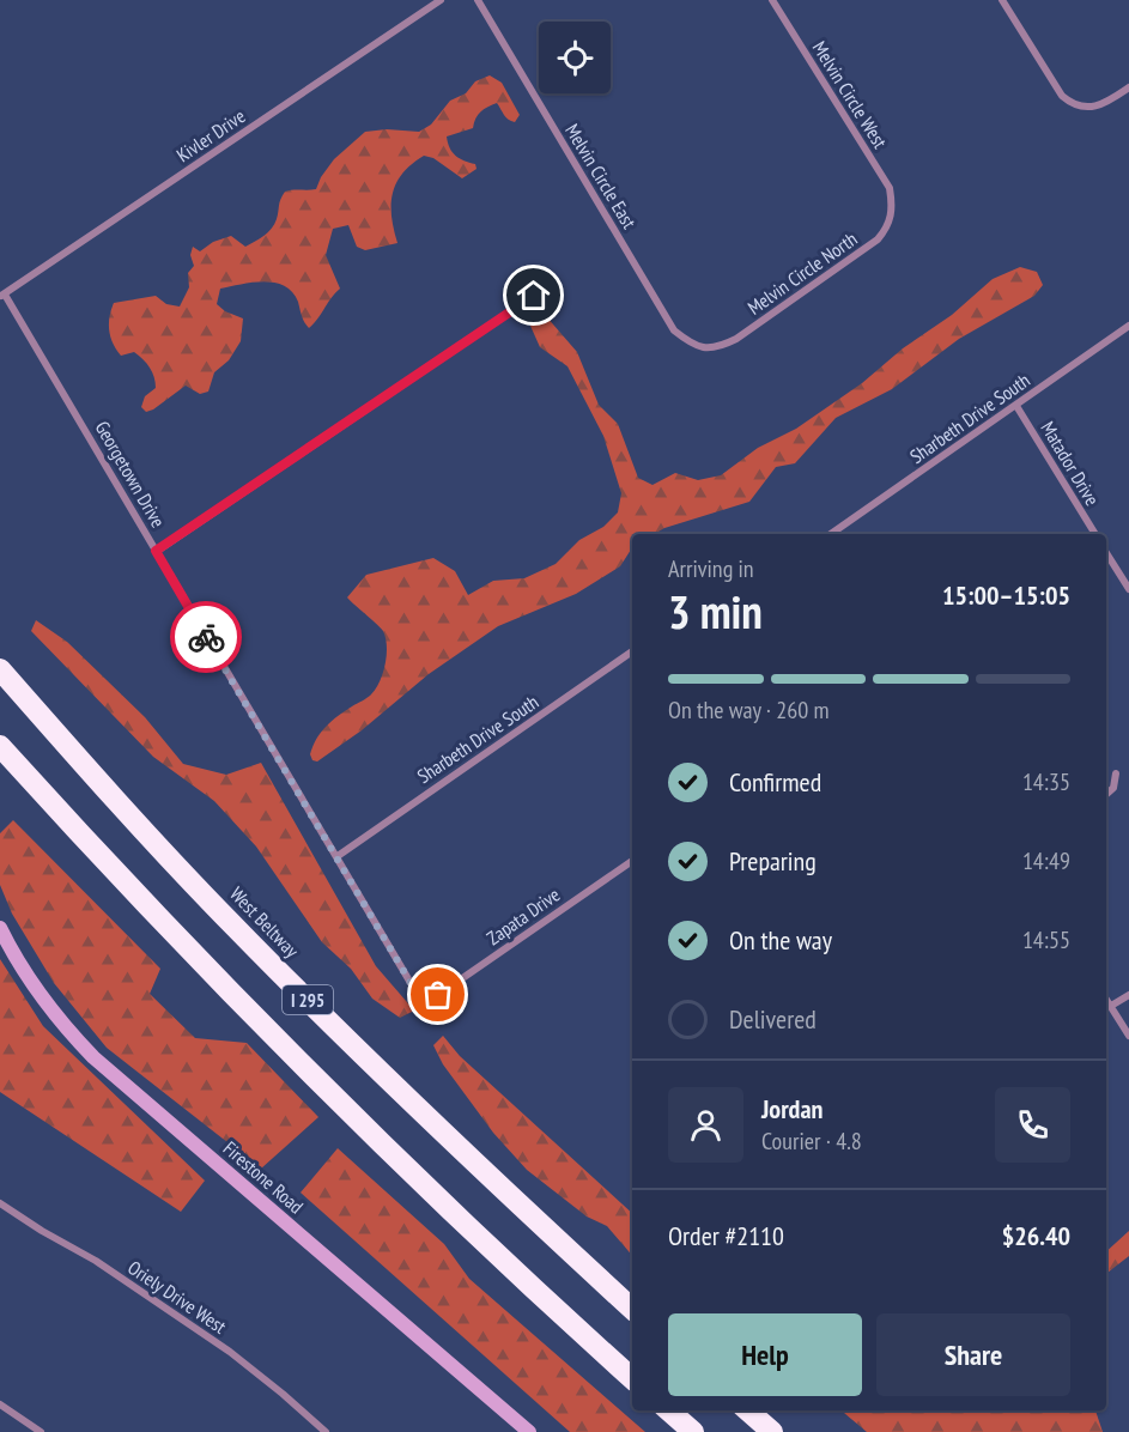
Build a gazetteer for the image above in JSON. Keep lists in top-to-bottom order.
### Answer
{
  "streets": {
    "highway": ["West Beltway", "I 295"],
    "street": [
      "Melvin Circle West",
      "Kivler Drive",
      "Melvin Circle East",
      "Melvin Circle North",
      "Sharbeth Drive South",
      "Matador Drive",
      "Georgetown Drive",
      "Zapata Drive",
      "Firestone Road",
      "Oriely Drive West"
    ]
  },
  "crossings": [
    ["Melvin Circle West", "Melvin Circle North"],
    ["Kivler Drive", "Georgetown Drive"],
    ["Melvin Circle East", "Melvin Circle North"],
    ["Sharbeth Drive South", "Matador Drive"],
    ["Sharbeth Drive South", "Georgetown Drive"],
    ["Georgetown Drive", "Zapata Drive"]
  ],
  "page": {
    "heading": ["3 min", "Arriving in", "15:00–15:05"],
    "panel": [
      "Jordan",
      "Courier · 4.8",
      "Order #2110",
      "$26.40"
    ],
    "bar": "On the way · 260 m",
    "list": [
      ["Confirmed", "14:35"],
      ["Preparing", "14:49"],
      ["On the way", "14:55"],
      "Delivered"
    ],
    "buttons": ["Help", "Share"]
  }
}
